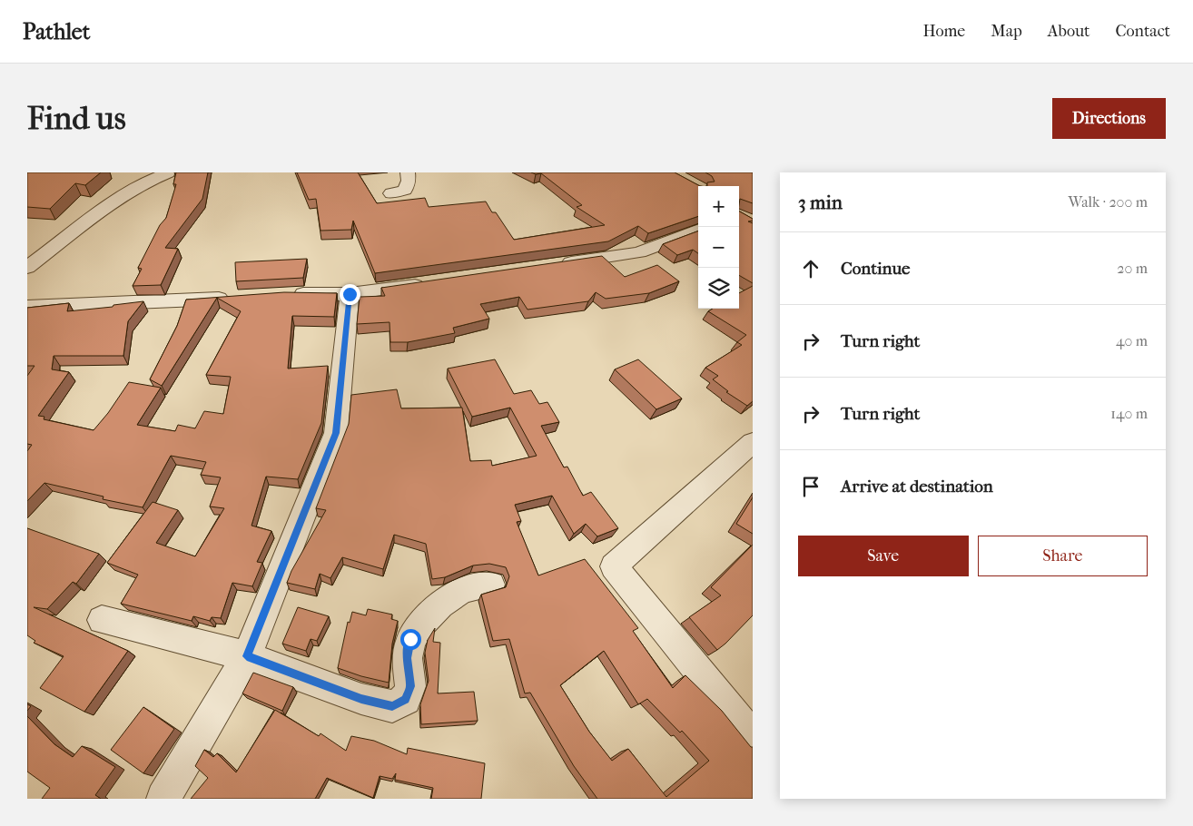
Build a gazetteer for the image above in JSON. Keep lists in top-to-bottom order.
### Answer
{
  "page": {
    "header": "Pathlet",
    "nav": [
      "Home",
      "Map",
      "About",
      "Contact"
    ],
    "buttons": [
      "Directions",
      ["Save", "Share"]
    ],
    "title": "Find us",
    "heading": ["3 min", "Walk · 200 m"],
    "map_buttons": ["+", "−"],
    "list": [
      ["Continue", "20 m"],
      ["Turn right", "40 m"],
      ["Turn right", "140 m"],
      "Arrive at destination"
    ]
  }
}
